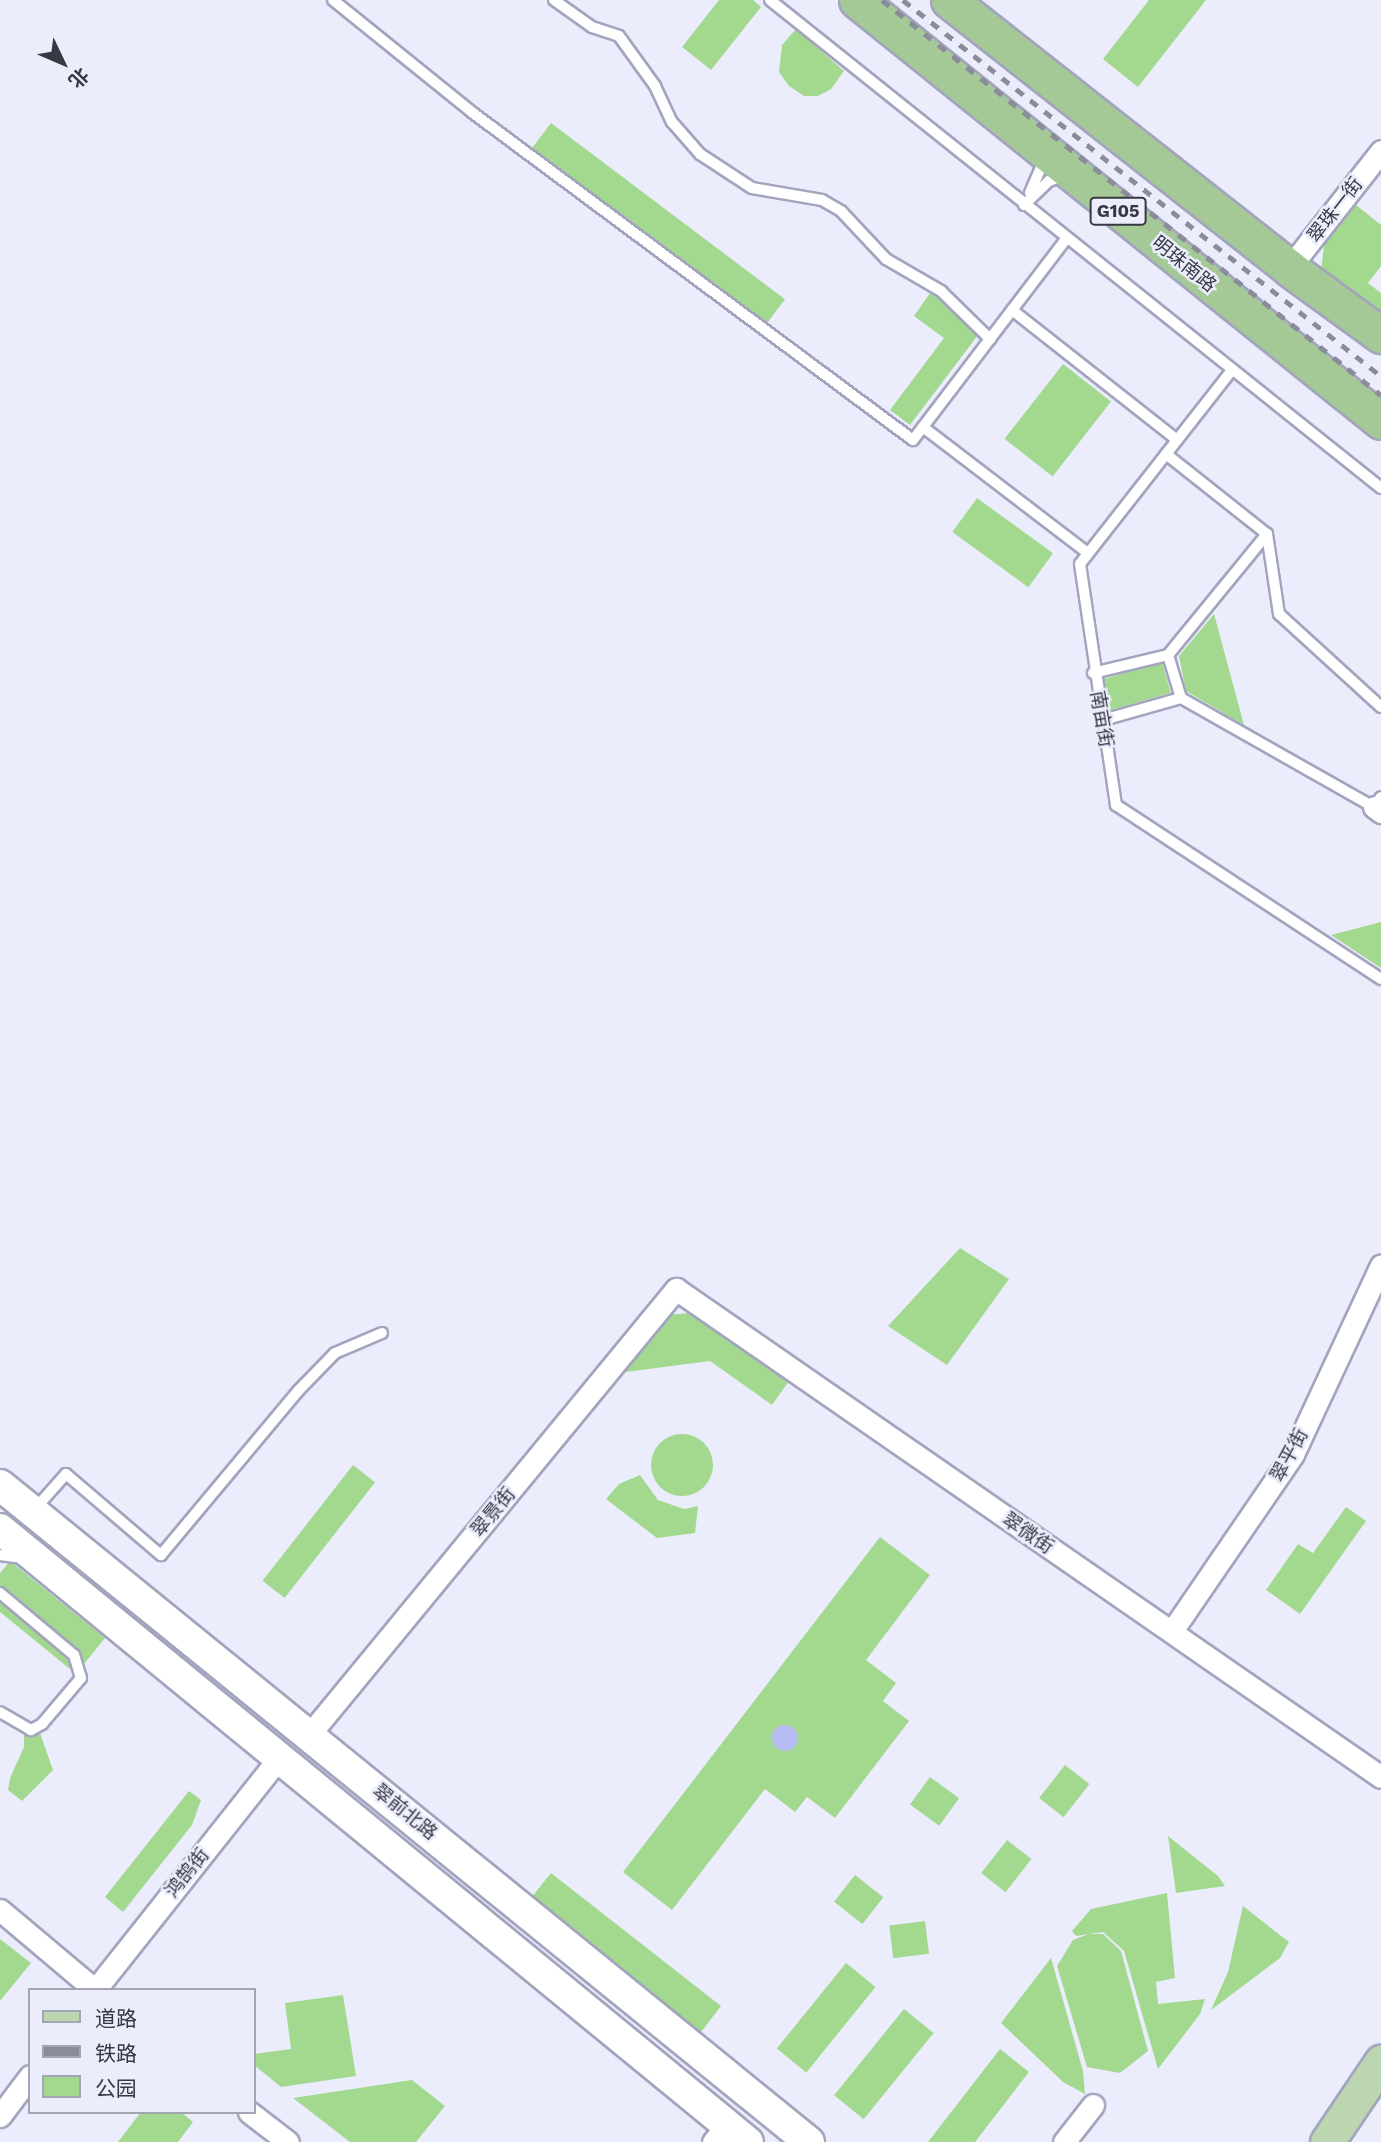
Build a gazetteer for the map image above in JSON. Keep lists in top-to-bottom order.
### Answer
{
  "streets": {
    "highway": ["G105", "明珠南路"],
    "main road": ["翠前北路"],
    "street": [
      "翠珠一街",
      "翠平街",
      "翠景街",
      "翠微街",
      "鸿鹄街"
    ],
    "lane": ["南亩街"]
  },
  "crossings": [
    ["翠平街", "翠微街"],
    ["翠景街", "翠微街"],
    ["翠景街", "翠前北路"],
    ["翠前北路", "鸿鹄街"]
  ],
  "legend": ["道路", "铁路", "公园"],
  "north": "bottom right"
}
